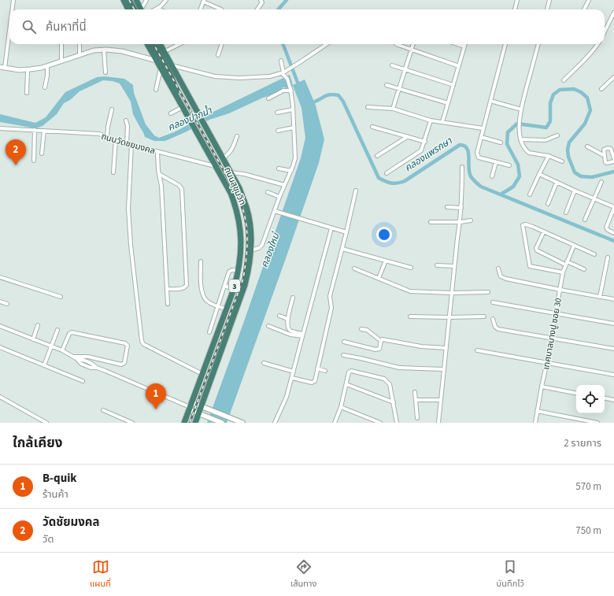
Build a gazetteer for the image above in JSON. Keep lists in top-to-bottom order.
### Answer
{
  "streets": {
    "highway": ["ถนนสุขุมวิท", "3"],
    "street": ["ถนนวัดชยมงคล", "เทศบาลบางปู ซอย 30"]
  },
  "crossings": [
    ["ถนนวัดชยมงคล", "ถนนสุขุมวิท"]
  ],
  "water": ["คลองปากน้ำ", "คลองแพรกษา", "คลองใหม่"],
  "page": {
    "search": "ค้นหาที่นี่",
    "pins": ["2", "1"],
    "heading": ["ใกล้เคียง", "2 รายการ"],
    "list": [
      {
        "mark": "1",
        "name": "B-quik",
        "note": "ร้านค้า",
        "value": "570 m"
      },
      {
        "mark": "2",
        "name": "วัดชัยมงคล",
        "note": "วัด",
        "value": "750 m"
      }
    ],
    "nav": ["แผนที่", "เส้นทาง", "บันทึกไว้"]
  }
}
